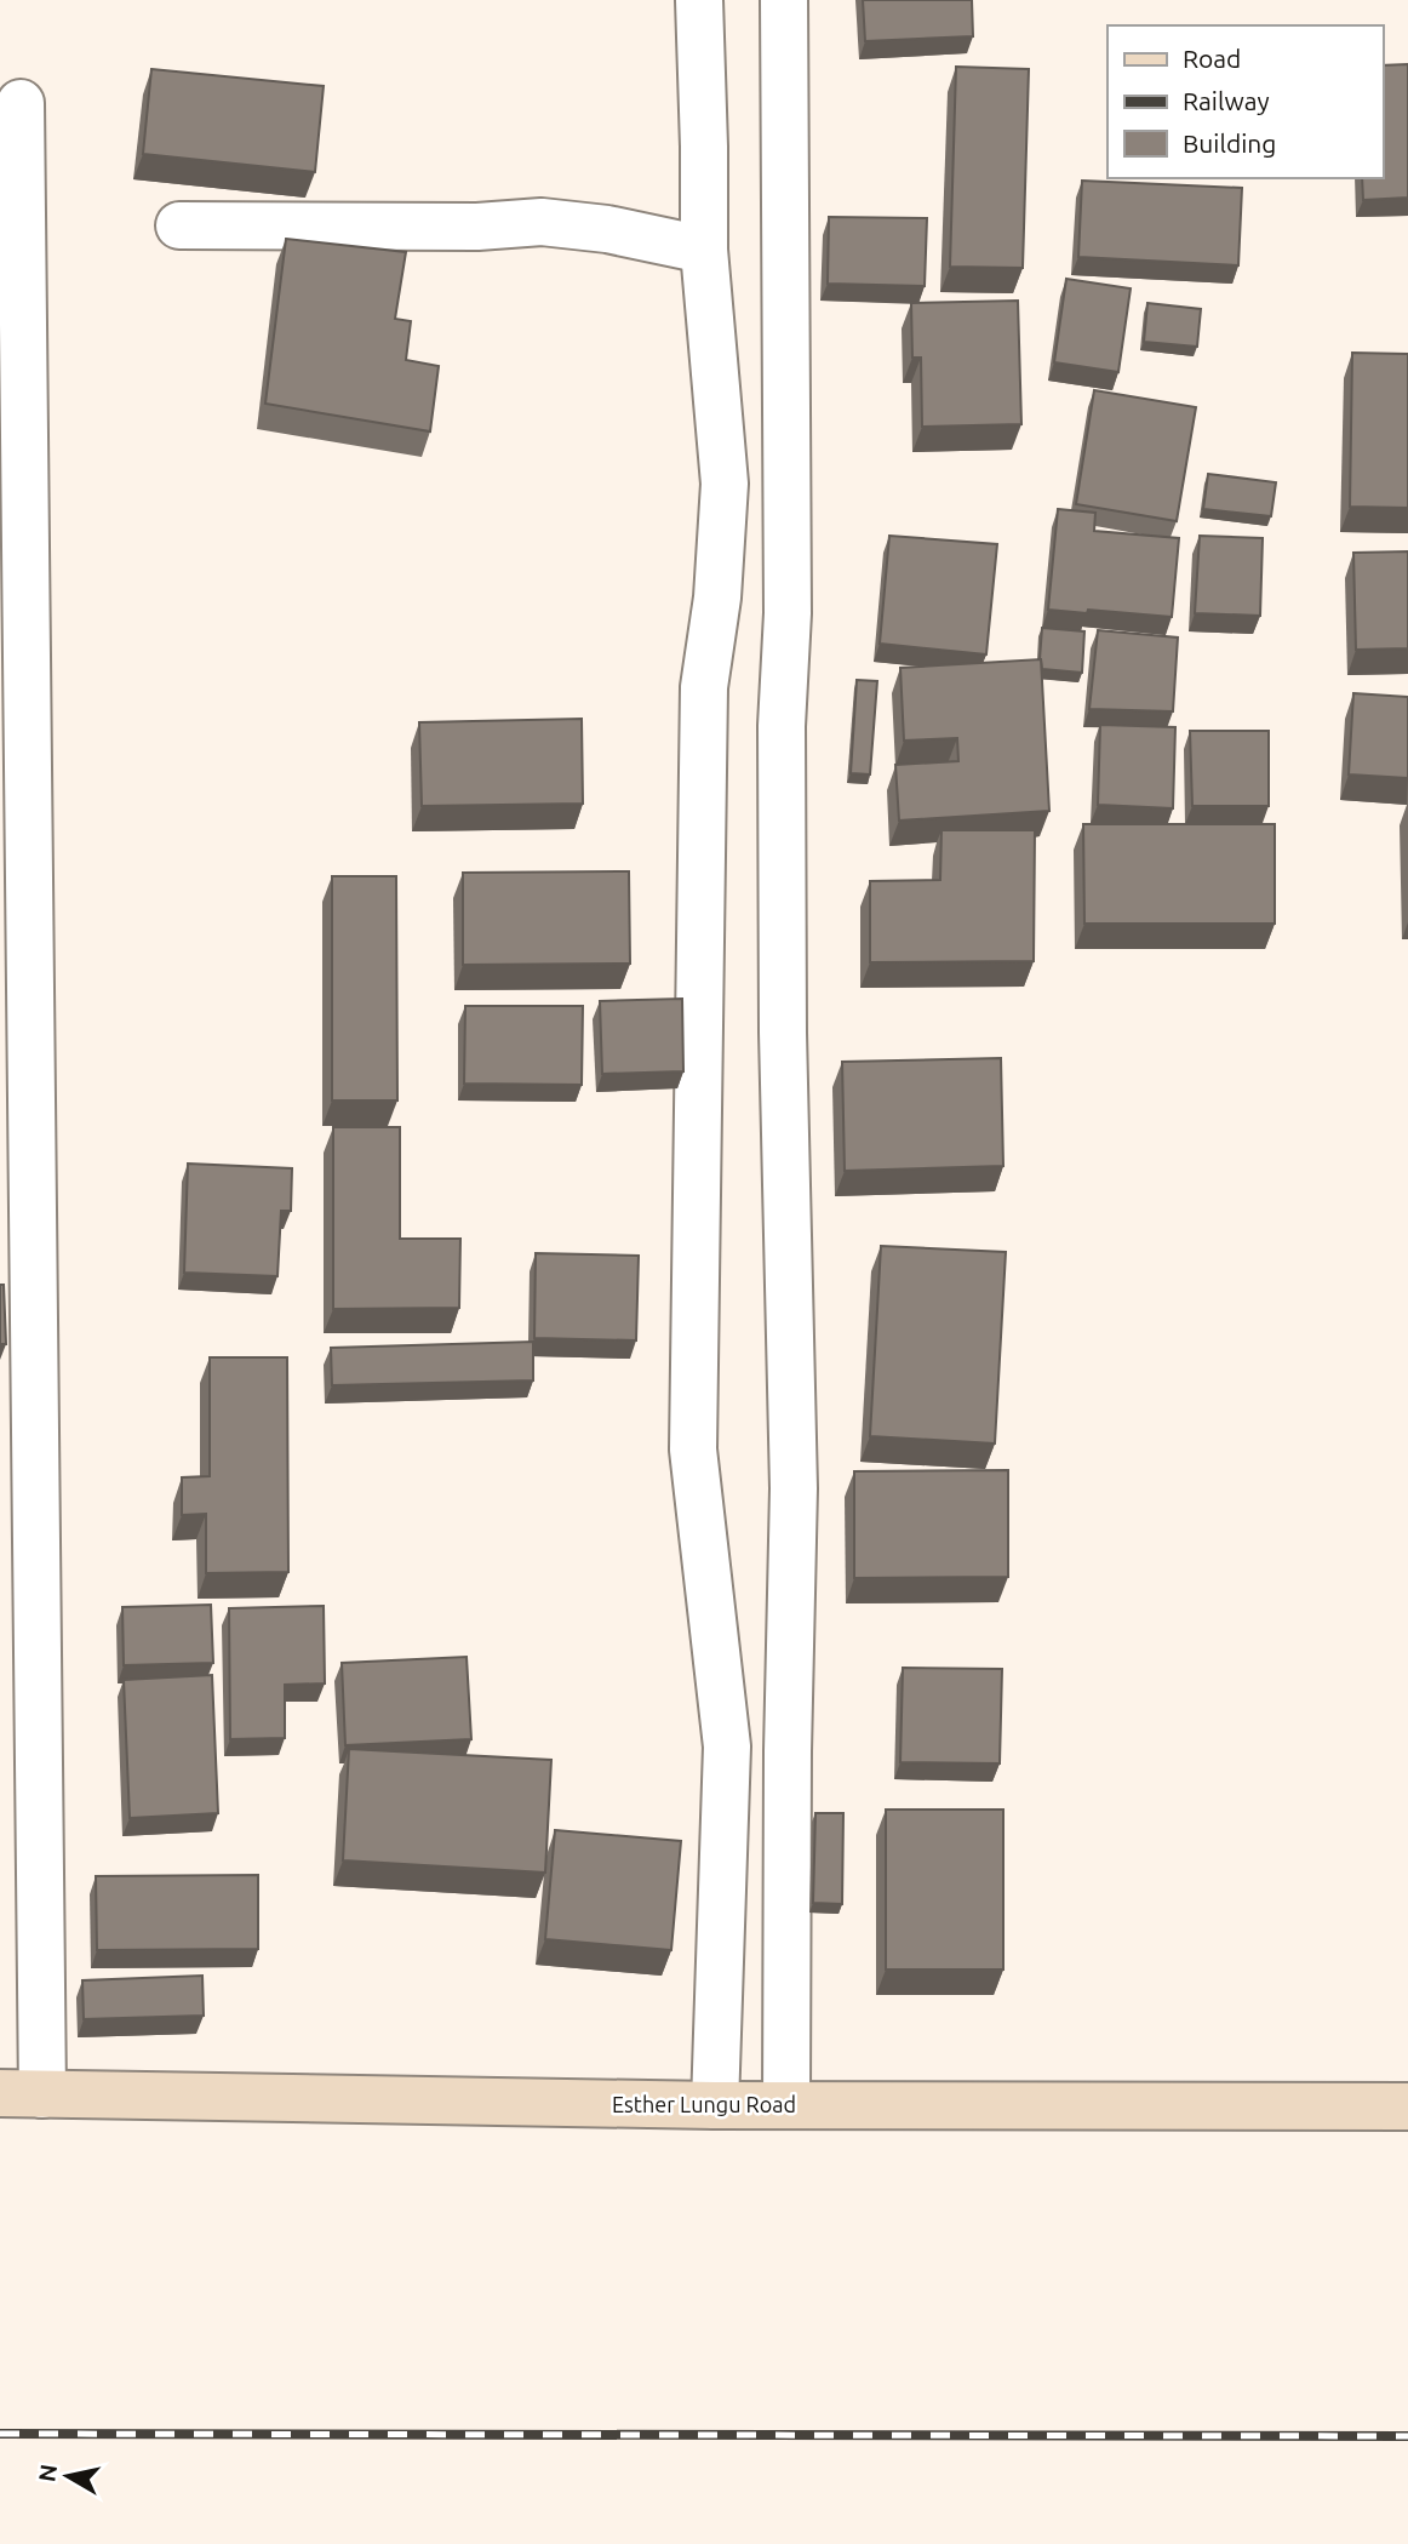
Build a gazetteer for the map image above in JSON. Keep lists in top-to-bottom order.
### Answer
{
  "streets": {
    "street": ["Esther Lungu Road"]
  },
  "legend": ["Road", "Railway", "Building"],
  "north": "left"
}
